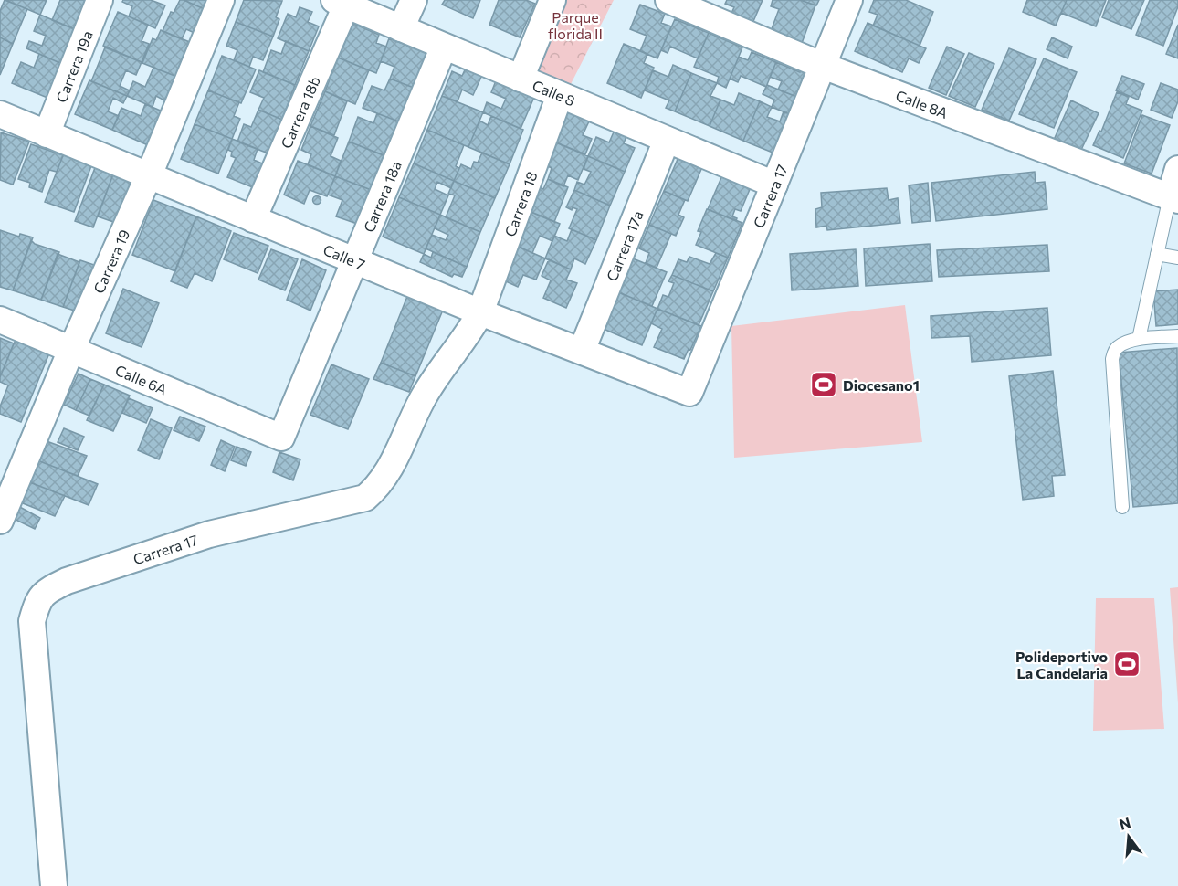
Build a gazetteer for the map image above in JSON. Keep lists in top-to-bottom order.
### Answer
{
  "streets": {
    "street": [
      "Carrera 19a",
      "Calle 8",
      "Calle 8A",
      "Carrera 18b",
      "Carrera 18a",
      "Carrera 17",
      "Carrera 18",
      "Carrera 17a",
      "Calle 7",
      "Carrera 19",
      "Calle 6A"
    ]
  },
  "crossings": [
    ["Carrera 19a", "Calle 7"],
    ["Calle 8", "Carrera 18b"],
    ["Calle 8", "Carrera 18a"],
    ["Calle 8", "Carrera 17"],
    ["Calle 8", "Carrera 18"],
    ["Calle 8", "Carrera 17a"],
    ["Calle 8A", "Carrera 17"],
    ["Carrera 18b", "Calle 7"],
    ["Carrera 18a", "Calle 7"],
    ["Carrera 18a", "Calle 6A"],
    ["Carrera 17", "Carrera 18"],
    ["Carrera 17", "Calle 7"],
    ["Carrera 18", "Calle 7"],
    ["Carrera 17a", "Calle 7"],
    ["Calle 7", "Carrera 19"],
    ["Carrera 19", "Calle 6A"]
  ],
  "parks": ["Parque florida II"],
  "places": {
    "sports": ["Diocesano1", "Polideportivo La Candelaria"]
  },
  "north": "top"
}
